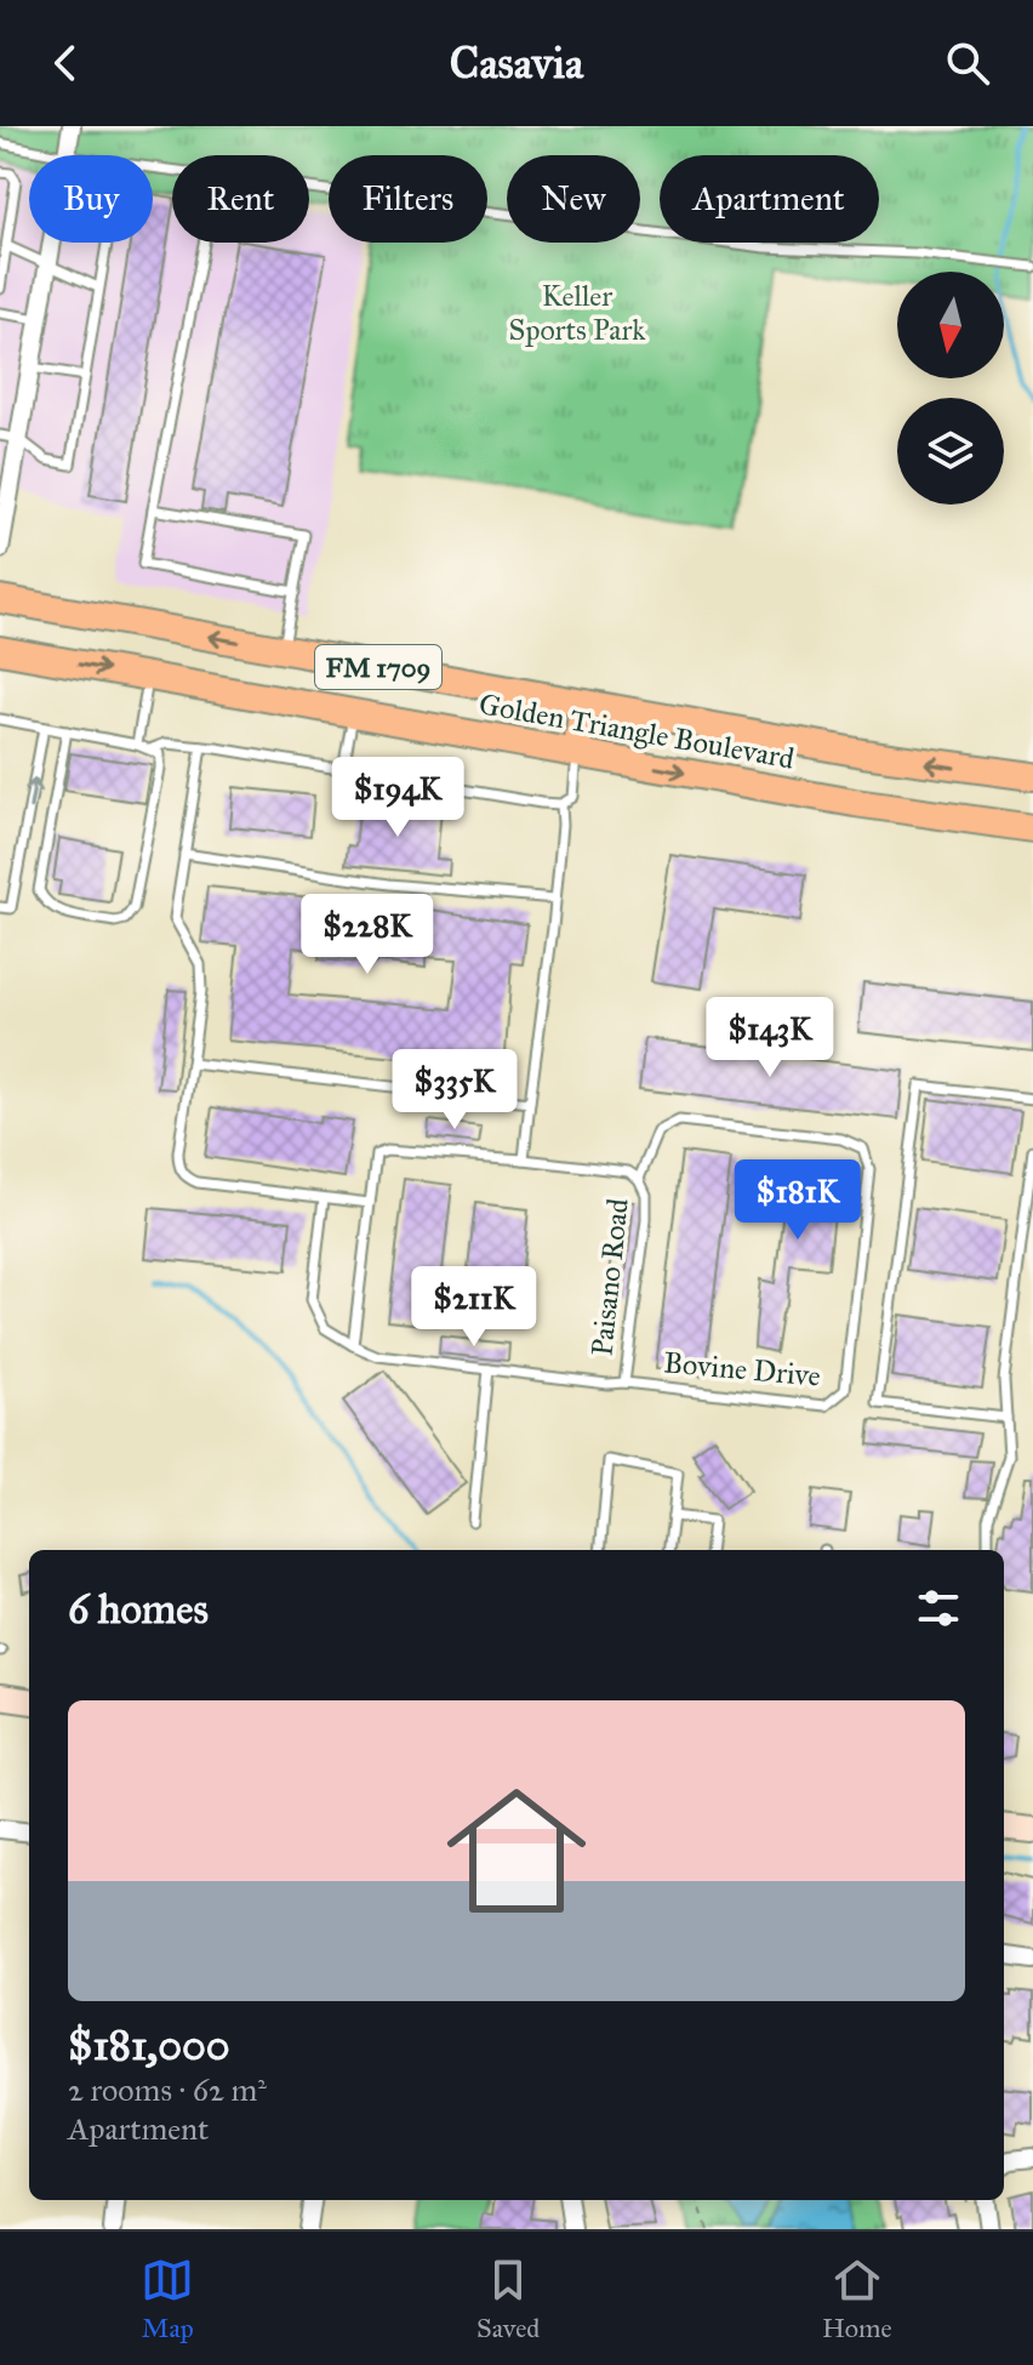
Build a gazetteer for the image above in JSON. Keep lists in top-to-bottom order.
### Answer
{
  "streets": {
    "main road": ["FM 1709", "Golden Triangle Boulevard"],
    "lane": ["Paisano Road", "Bovine Drive"]
  },
  "crossings": [
    ["Paisano Road", "Bovine Drive"]
  ],
  "parks": ["Keller Sports Park"],
  "north": "bottom",
  "page": {
    "header": "Casavia",
    "chip": [
      "Buy",
      "Rent",
      "Filters",
      "New",
      "Apartment"
    ],
    "price": [
      "$194K",
      "$228K",
      "$143K",
      "$335K",
      "$181K",
      "$211K"
    ],
    "heading": "6 homes",
    "list": [
      {
        "name": "$181,000",
        "note": "2 rooms · 62 m² · Apartment"
      }
    ],
    "tabs": ["Map", "Saved", "Home"]
  }
}
